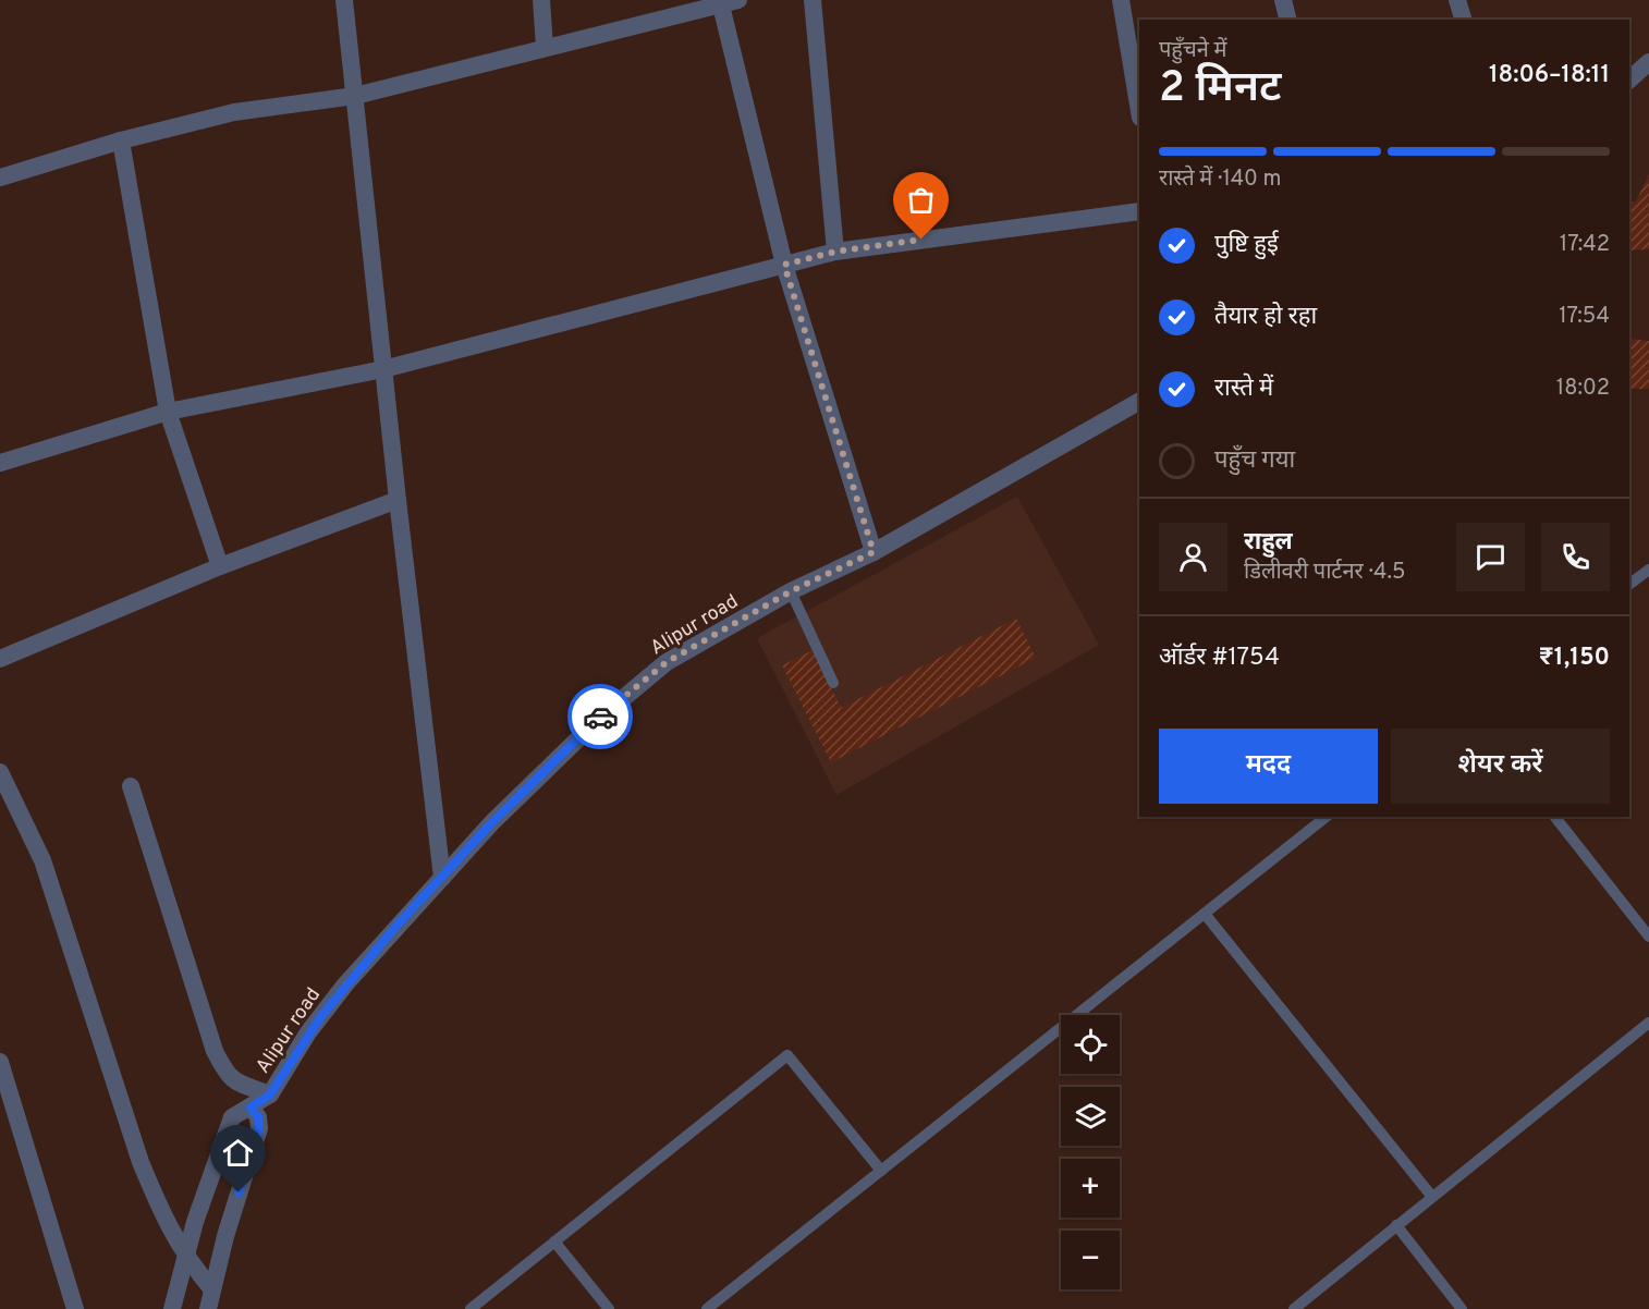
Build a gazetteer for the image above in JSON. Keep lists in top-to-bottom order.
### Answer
{
  "streets": {
    "street": ["Alipur road"]
  },
  "page": {
    "heading": ["2 मिनट", "पहुँचने में", "18:06–18:11"],
    "panel": [
      "राहुल",
      "डिलीवरी पार्टनर · 4.5",
      "ऑर्डर #1754",
      "₹1,150"
    ],
    "bar": "रास्ते में · 140 m",
    "list": [
      ["पुष्टि हुई", "17:42"],
      ["तैयार हो रहा", "17:54"],
      ["रास्ते में", "18:02"],
      "पहुँच गया"
    ],
    "buttons": ["मदद", "शेयर करें"],
    "map_buttons": ["+", "−"]
  }
}
